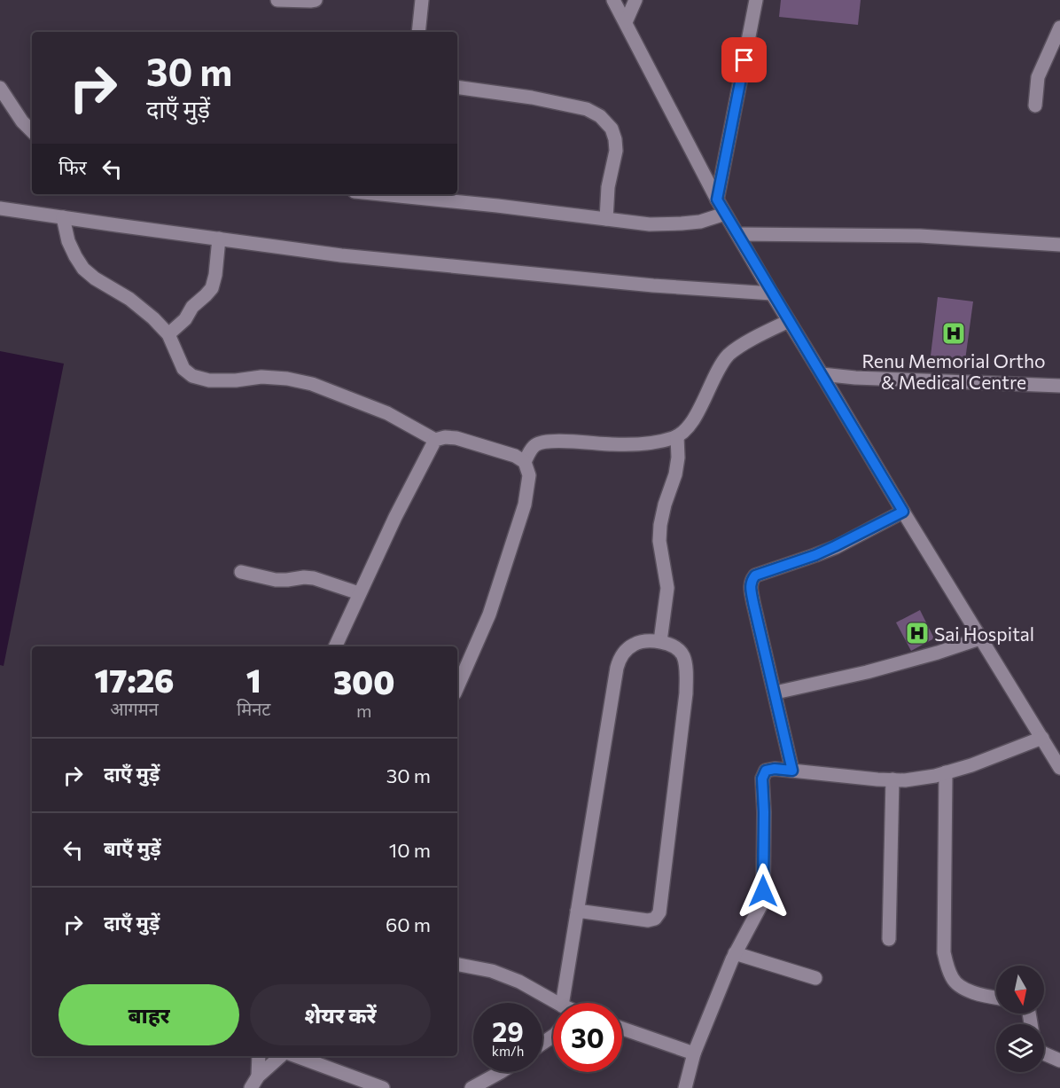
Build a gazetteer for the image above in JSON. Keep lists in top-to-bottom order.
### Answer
{
  "places": {
    "hospital": ["Renu Memorial Ortho & Medical Centre", "Sai Hospital"]
  },
  "north": "bottom",
  "page": {
    "turn": ["30 m", "दाएँ मुड़ें"],
    "then": "फिर",
    "eta": [
      "17:26",
      "आगमन",
      "1",
      "मिनट",
      "300",
      "m"
    ],
    "list": [
      {
        "name": "दाएँ मुड़ें",
        "value": "30 m"
      },
      {
        "name": "बाएँ मुड़ें",
        "value": "10 m"
      },
      {
        "name": "दाएँ मुड़ें",
        "value": "60 m"
      }
    ],
    "buttons": ["बाहर", "शेयर करें"],
    "speed": "29 km/h",
    "limit": "30"
  }
}
